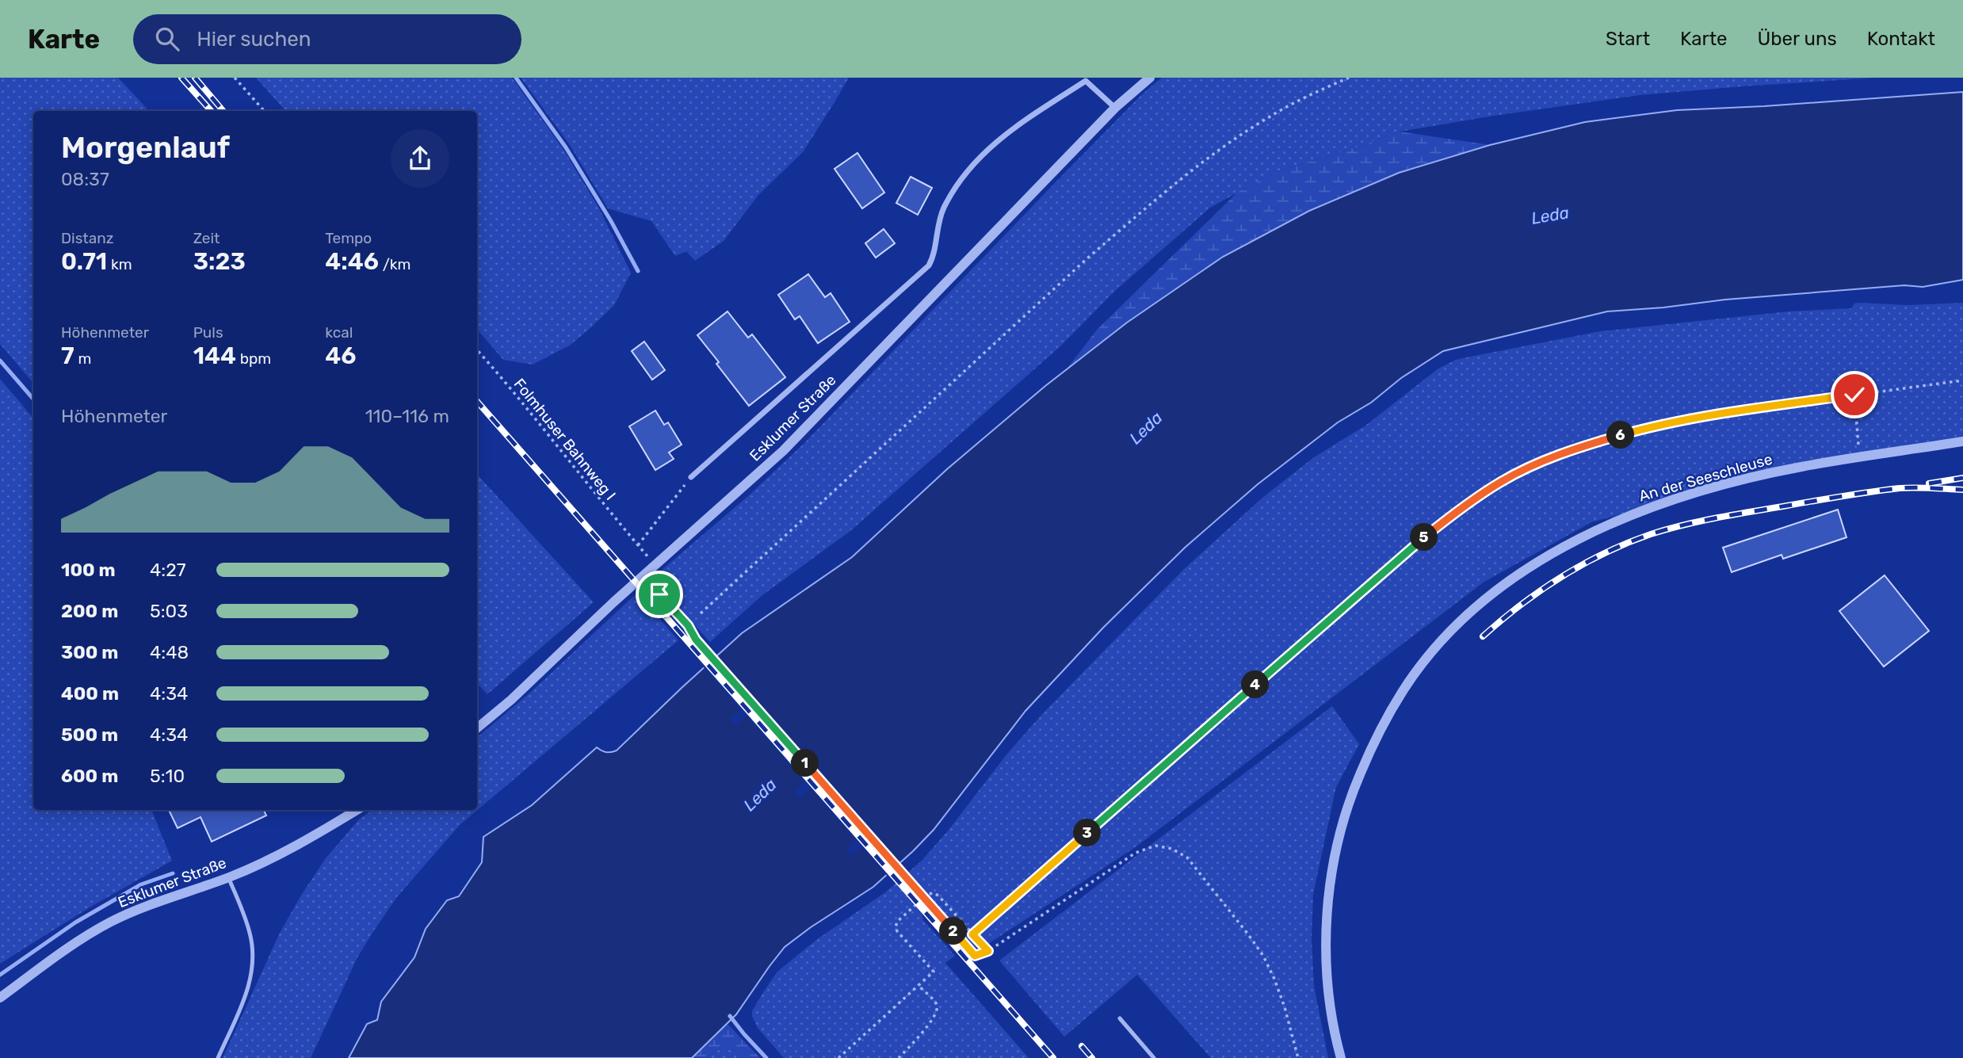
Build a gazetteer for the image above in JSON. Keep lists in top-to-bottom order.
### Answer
{
  "streets": {
    "street": ["Esklumer Straße", "An der Seeschleuse"],
    "path": ["Folmhuser Bahnweg I"]
  },
  "crossings": [
    ["Esklumer Straße", "Folmhuser Bahnweg I"]
  ],
  "water": ["Leda"],
  "page": {
    "header": "Karte",
    "search": "Hier suchen",
    "nav": [
      "Start",
      "Karte",
      "Über uns",
      "Kontakt"
    ],
    "heading": ["Morgenlauf", "08:37"],
    "stats": [
      ["Distanz", "0.71 km"],
      ["Zeit", "3:23"],
      ["Tempo", "4:46 /km"],
      ["Höhenmeter", "7 m"],
      ["Puls", "144 bpm"],
      ["kcal", "46"]
    ],
    "chart": ["Höhenmeter", "110–116 m"],
    "pins": [
      "6",
      "5",
      "4",
      "1",
      "3",
      "2"
    ],
    "list": [
      {
        "name": "100 m",
        "note": "4:27"
      },
      {
        "name": "200 m",
        "note": "5:03"
      },
      {
        "name": "300 m",
        "note": "4:48"
      },
      {
        "name": "400 m",
        "note": "4:34"
      },
      {
        "name": "500 m",
        "note": "4:34"
      },
      {
        "name": "600 m",
        "note": "5:10"
      }
    ]
  }
}
